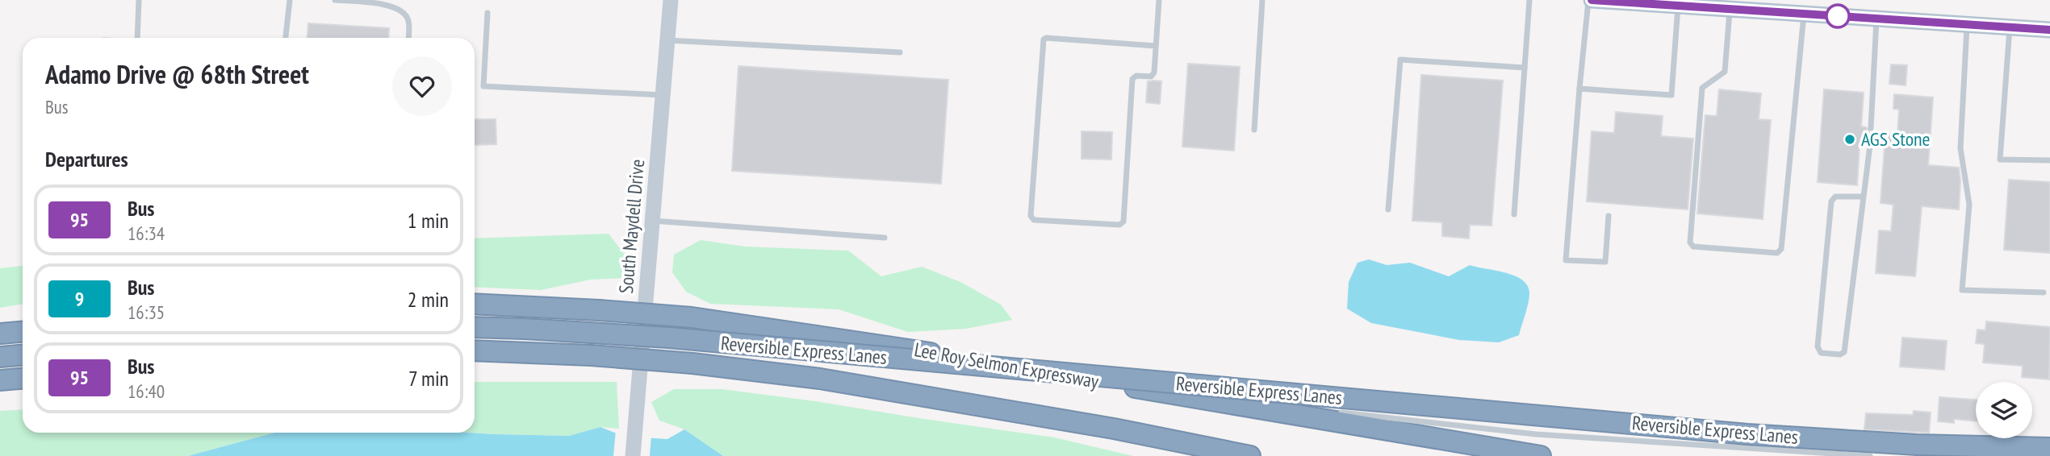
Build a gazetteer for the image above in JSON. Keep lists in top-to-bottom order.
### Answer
{
  "streets": {
    "highway": ["Reversible Express Lanes", "Lee Roy Selmon Expressway"],
    "street": ["South Maydell Drive"]
  },
  "places": ["AGS Stone"],
  "lines": ["bus line 95"],
  "page": {
    "heading": [
      ["Adamo Drive @ 68th Street", "Bus"],
      "Departures"
    ],
    "list": [
      {
        "mark": "95",
        "name": "Bus",
        "note": "16:34",
        "value": "1 min"
      },
      {
        "mark": "9",
        "name": "Bus",
        "note": "16:35",
        "value": "2 min"
      },
      {
        "mark": "95",
        "name": "Bus",
        "note": "16:40",
        "value": "7 min"
      }
    ]
  }
}
